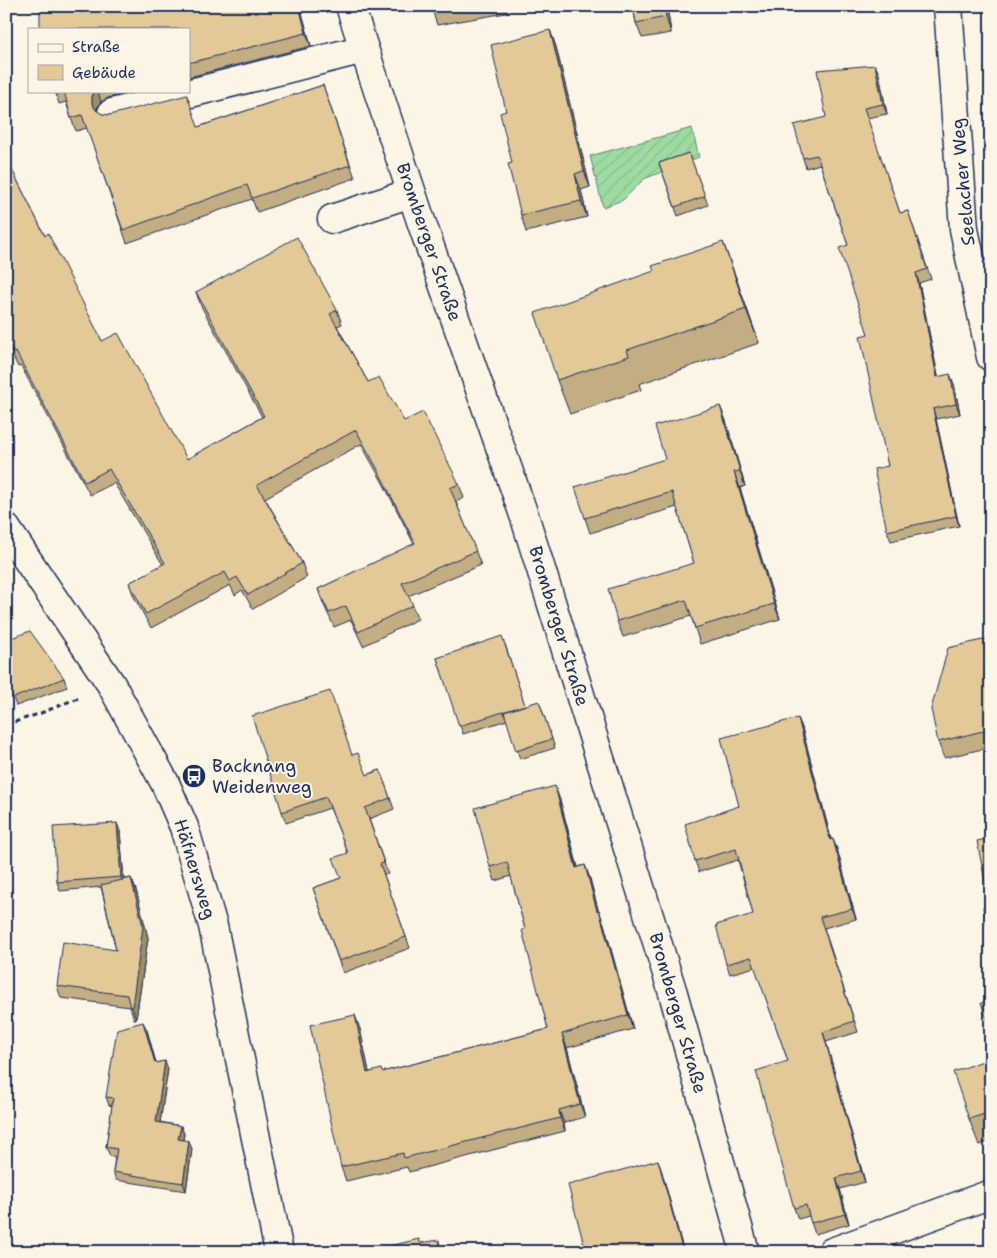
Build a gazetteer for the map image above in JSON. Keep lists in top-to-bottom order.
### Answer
{
  "streets": {
    "street": ["Seelacher Weg", "Bromberger Straße", "Häfnersweg"]
  },
  "places": {
    "bus stop": ["Backnang Weidenweg"]
  },
  "legend": ["Straße", "Gebäude"]
}
